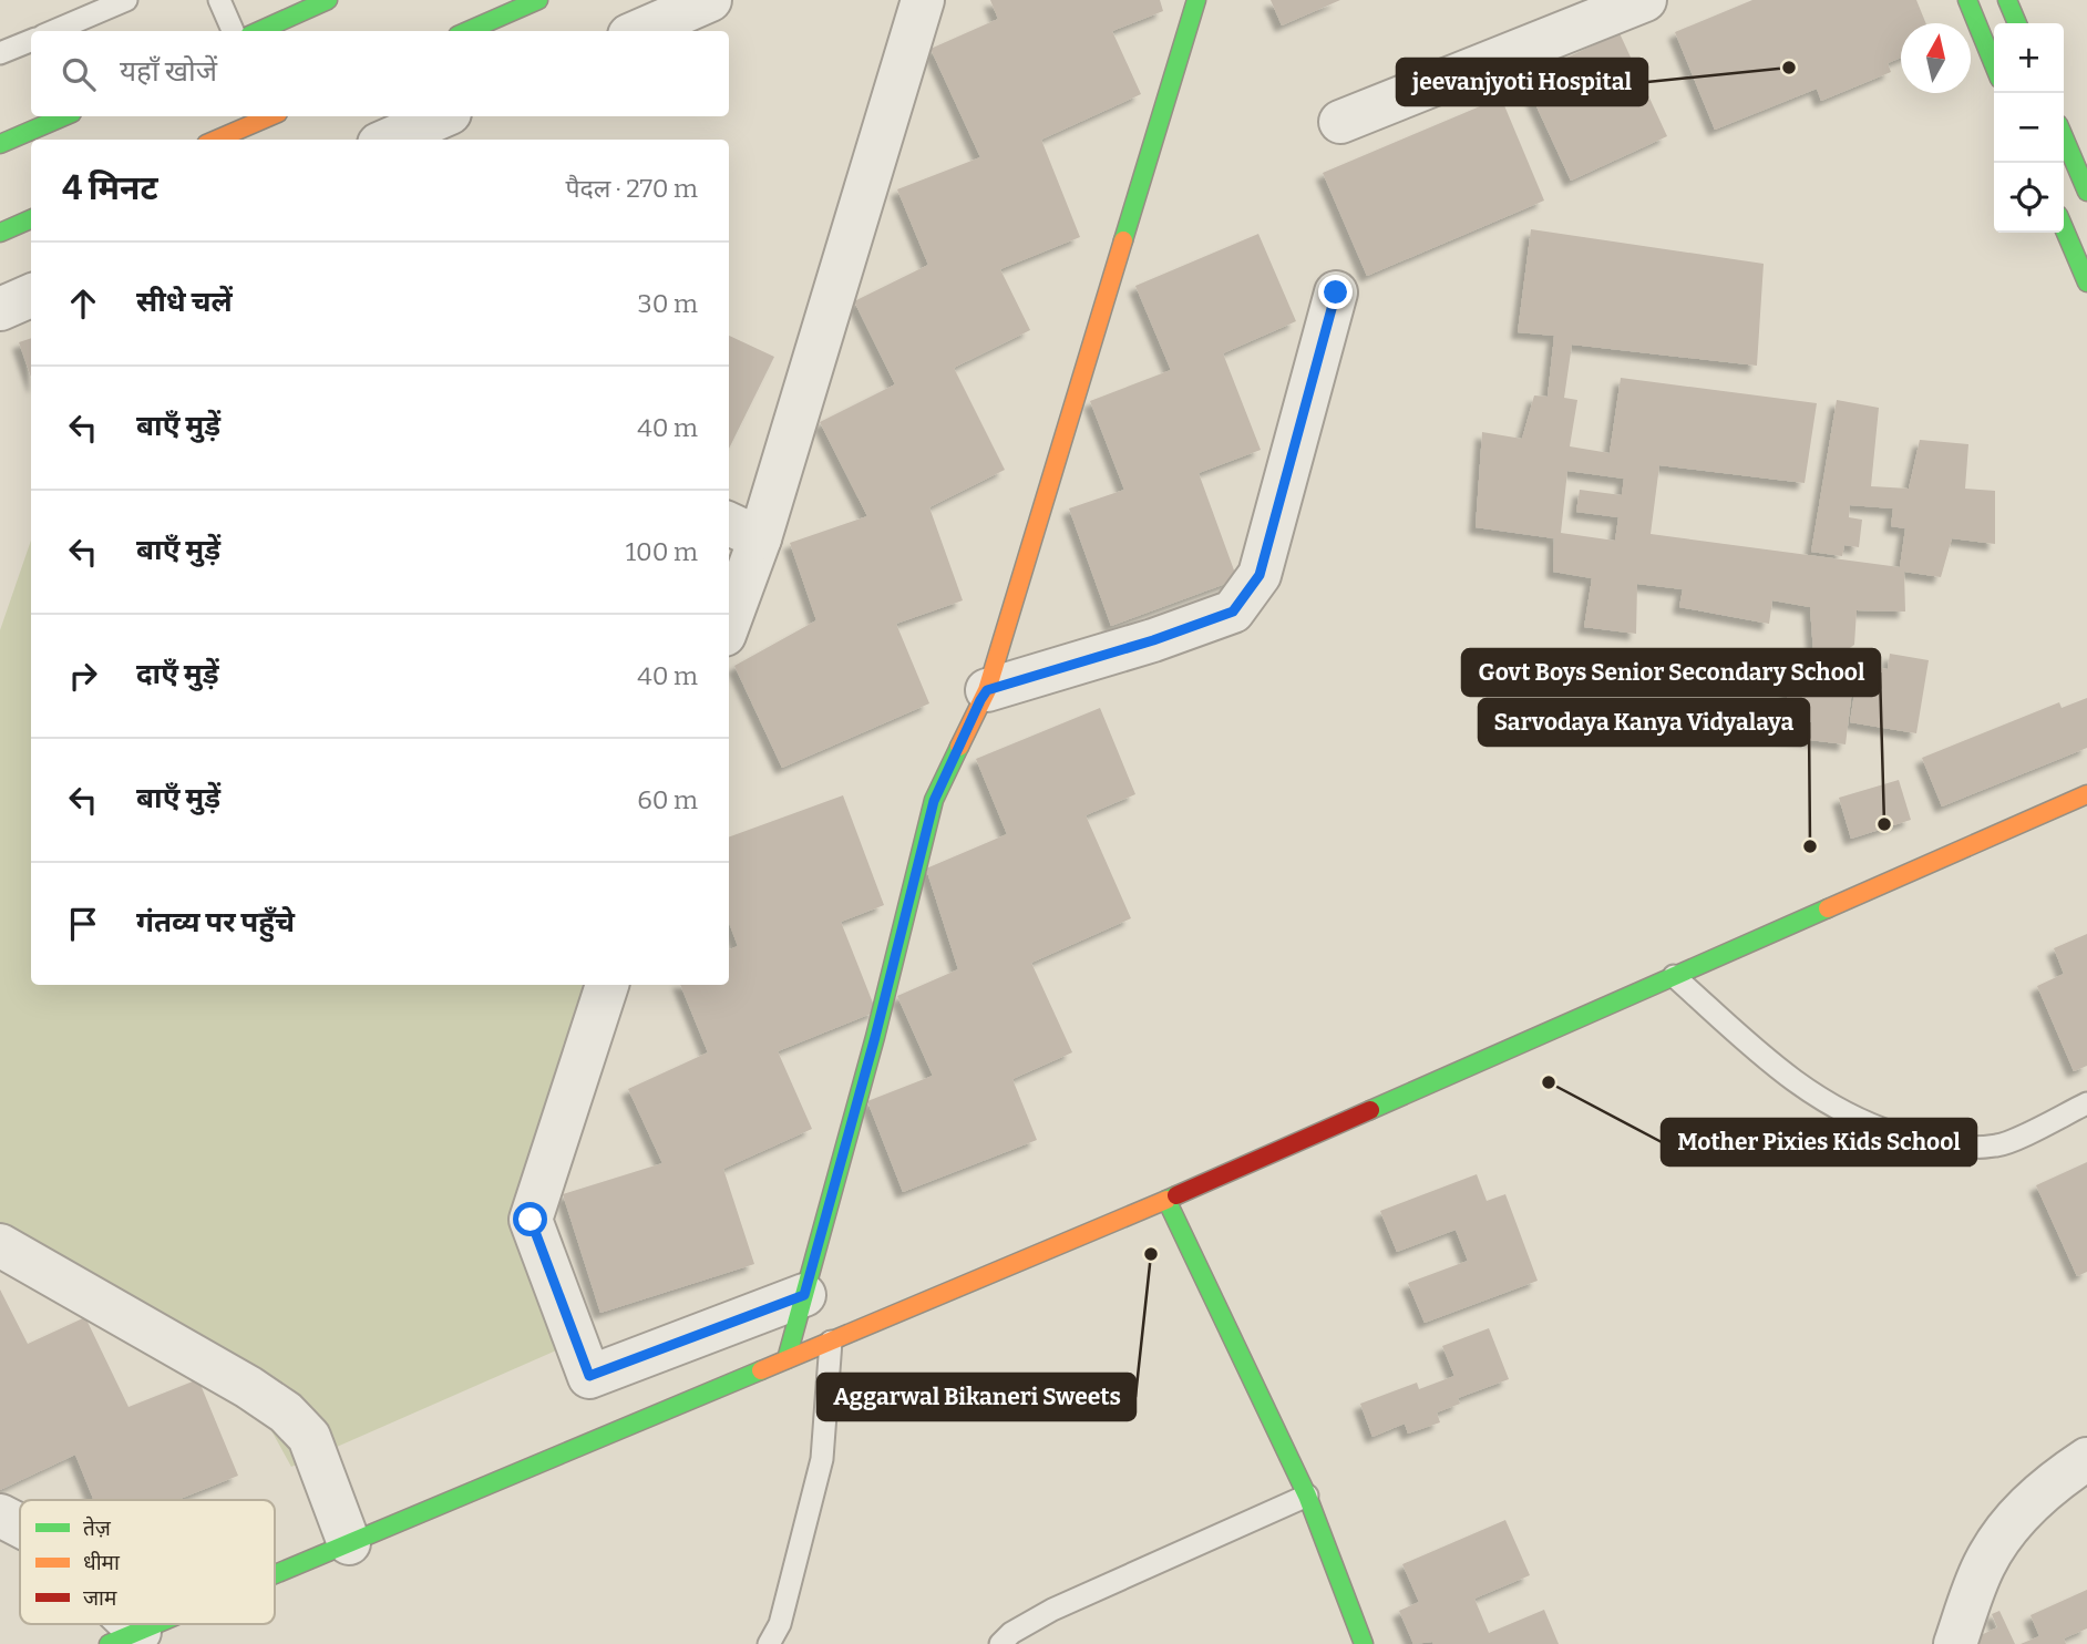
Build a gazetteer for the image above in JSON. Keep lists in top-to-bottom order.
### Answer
{
  "places": [
    "jeevanjyoti Hospital",
    "Govt Boys Senior Secondary School",
    "Sarvodaya Kanya Vidyalaya",
    "Mother Pixies Kids School",
    "Aggarwal Bikaneri Sweets"
  ],
  "legend": ["तेज़", "धीमा", "जाम"],
  "north": "top",
  "page": {
    "map_buttons": ["+", "−"],
    "search": "यहाँ खोजें",
    "heading": ["4 मिनट", "पैदल · 270 m"],
    "list": [
      ["सीधे चलें", "30 m"],
      ["बाएँ मुड़ें", "40 m"],
      ["बाएँ मुड़ें", "100 m"],
      ["दाएँ मुड़ें", "40 m"],
      ["बाएँ मुड़ें", "60 m"],
      "गंतव्य पर पहुँचे"
    ]
  }
}
